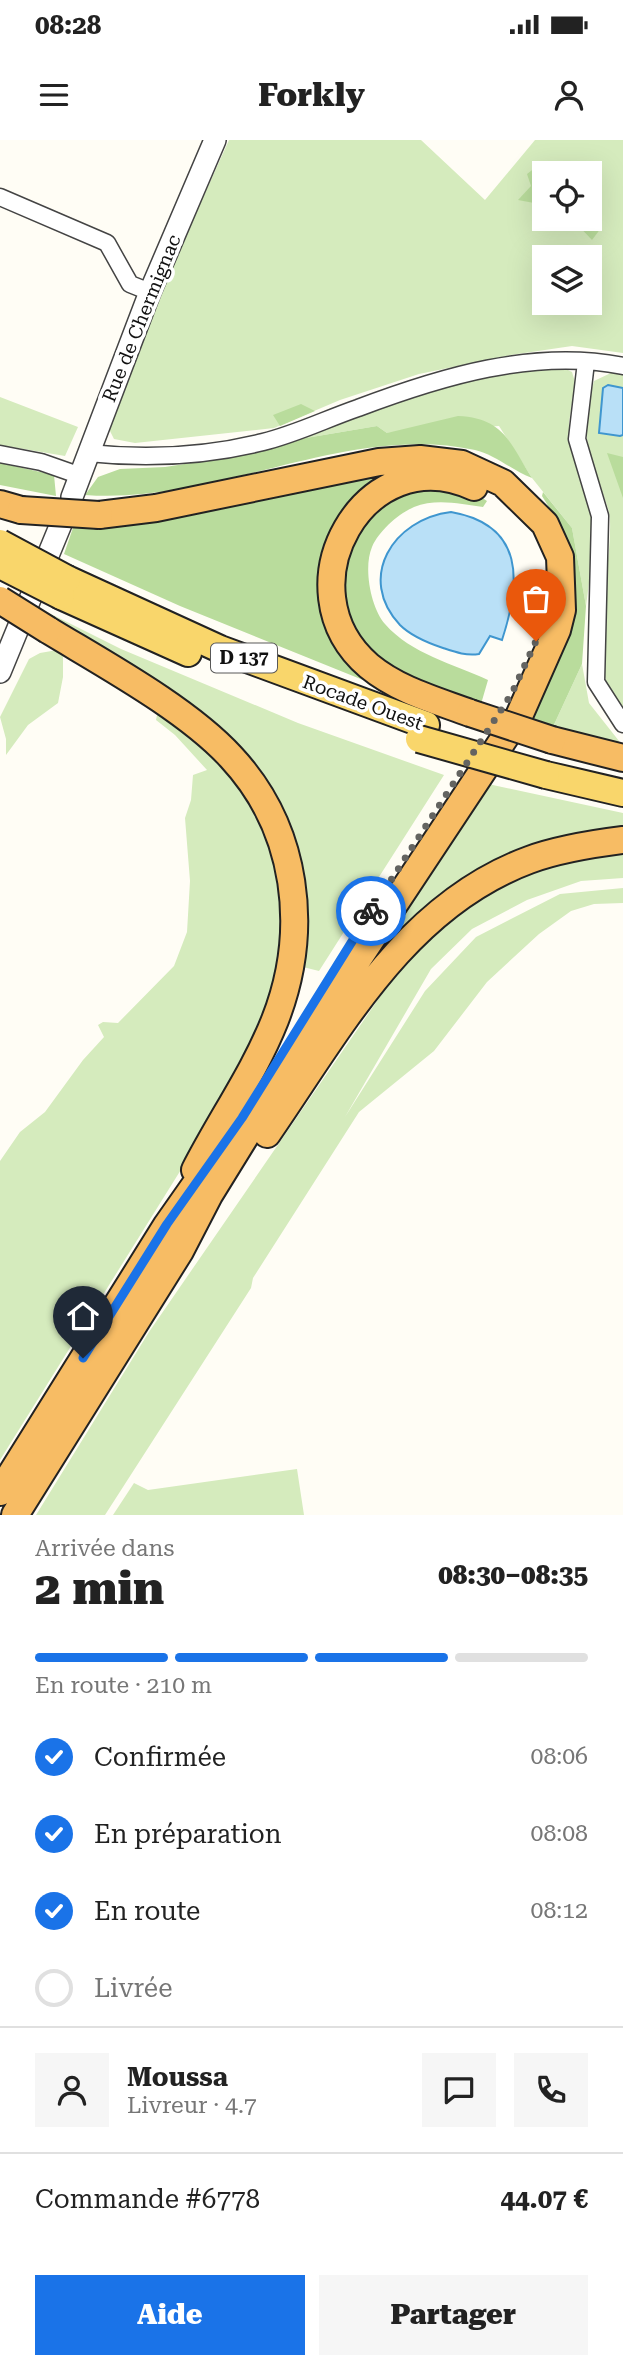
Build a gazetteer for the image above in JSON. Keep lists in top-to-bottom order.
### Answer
{
  "streets": {
    "main road": ["D 137", "Rocade Ouest"],
    "street": ["Rue de Chermignac"]
  },
  "page": {
    "status": "08:28",
    "header": "Forkly",
    "heading": ["2 min", "Arrivée dans", "08:30–08:35"],
    "panel": [
      "Moussa",
      "Livreur · 4.7",
      "Commande #6778",
      "44.07 €"
    ],
    "bar": "En route · 210 m",
    "list": [
      ["Confirmée", "08:06"],
      ["En préparation", "08:08"],
      ["En route", "08:12"],
      "Livrée"
    ],
    "buttons": ["Aide", "Partager"]
  }
}
